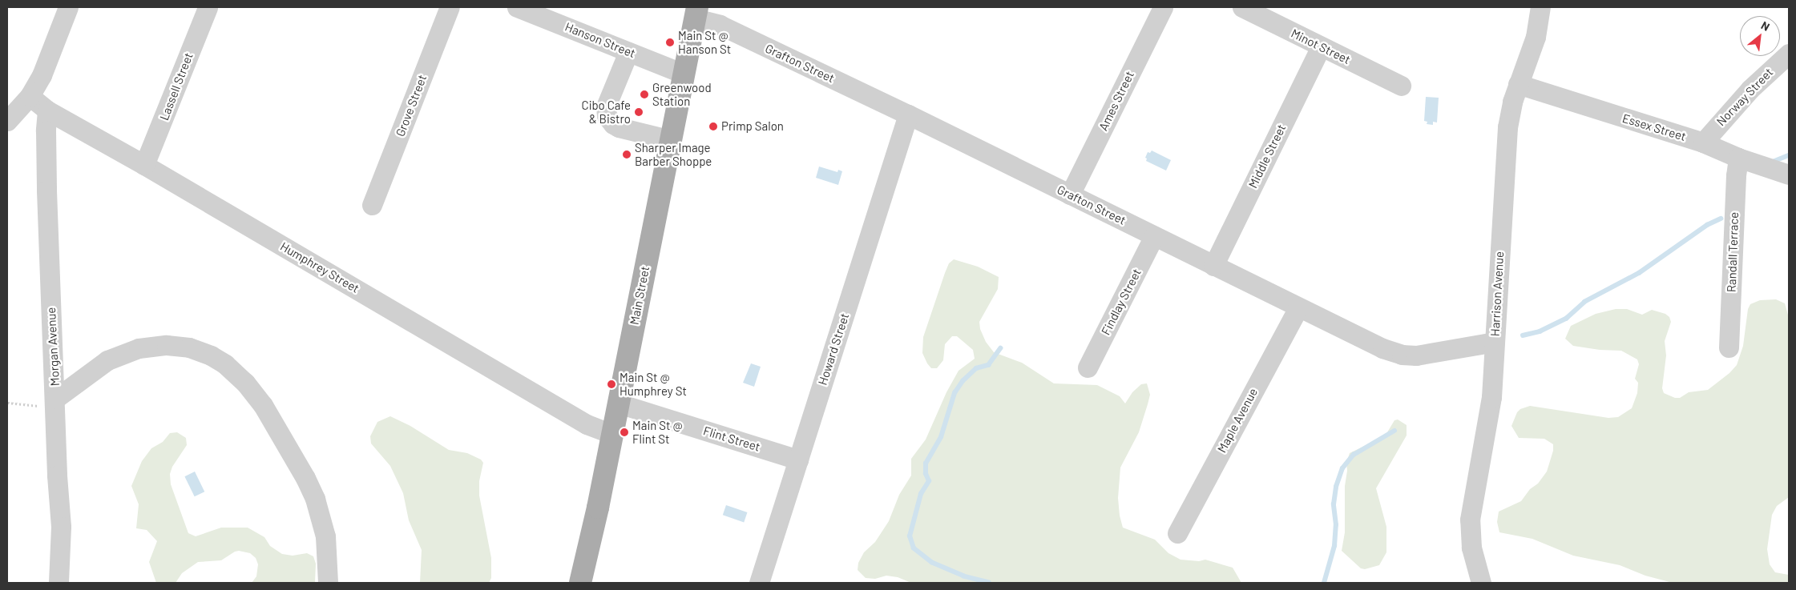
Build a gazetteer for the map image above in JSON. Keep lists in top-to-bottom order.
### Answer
{
  "streets": {
    "main road": ["Main Street"],
    "street": [
      "Hanson Street",
      "Minot Street",
      "Grafton Street",
      "Lassell Street",
      "Norway Street",
      "Ames Street",
      "Grove Street",
      "Essex Street",
      "Middle Street",
      "Randall Terrace",
      "Humphrey Street",
      "Harrison Avenue",
      "Findlay Street",
      "Morgan Avenue",
      "Howard Street",
      "Maple Avenue",
      "Flint Street"
    ]
  },
  "crossings": [
    ["Hanson Street", "Main Street"],
    ["Minot Street", "Middle Street"],
    ["Grafton Street", "Ames Street"],
    ["Grafton Street", "Middle Street"],
    ["Grafton Street", "Harrison Avenue"],
    ["Grafton Street", "Main Street"],
    ["Grafton Street", "Findlay Street"],
    ["Grafton Street", "Howard Street"],
    ["Grafton Street", "Maple Avenue"],
    ["Lassell Street", "Humphrey Street"],
    ["Norway Street", "Essex Street"],
    ["Essex Street", "Randall Terrace"],
    ["Essex Street", "Harrison Avenue"],
    ["Humphrey Street", "Main Street"],
    ["Humphrey Street", "Morgan Avenue"],
    ["Main Street", "Flint Street"],
    ["Howard Street", "Flint Street"]
  ],
  "places": [
    "Main St @ Hanson St",
    "Greenwood Station",
    "Cibo Cafe & Bistro",
    "Primp Salon",
    "Sharper Image Barber Shoppe",
    "Main St @ Humphrey St",
    "Main St @ Flint St"
  ],
  "north": "top right"
}
